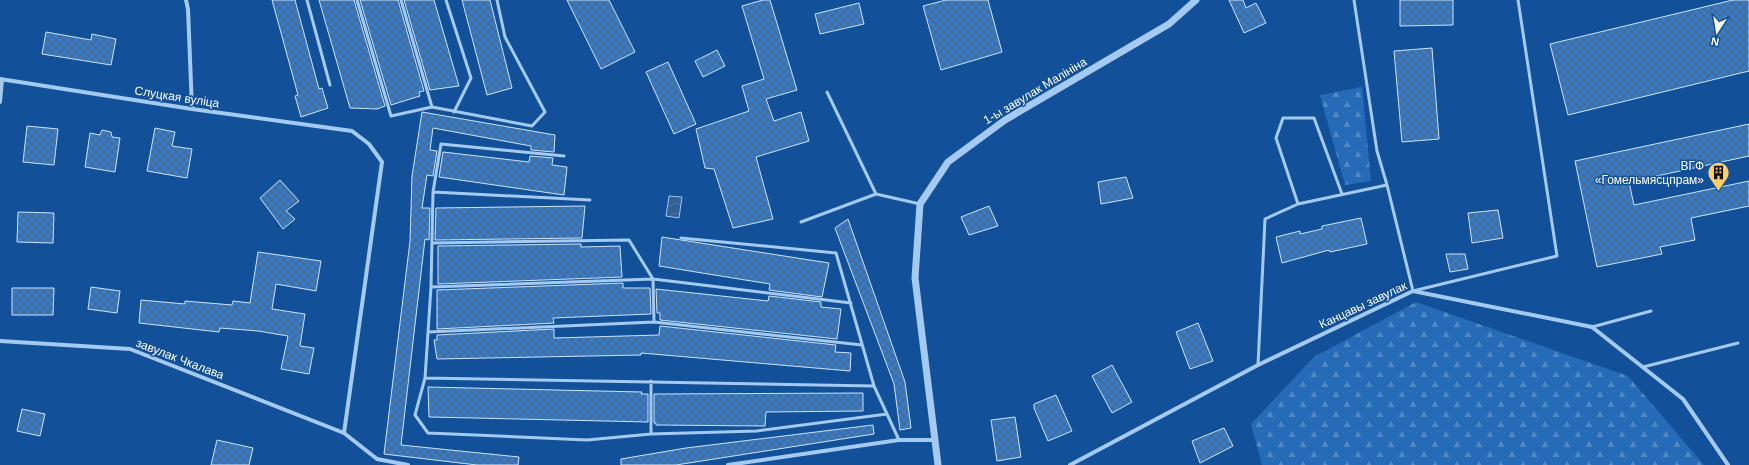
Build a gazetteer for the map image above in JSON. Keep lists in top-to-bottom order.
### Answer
{
  "streets": {
    "street": [
      "1-ы завулак Малініна",
      "Слуцкая вуліца",
      "Канцавы завулак",
      "завулак Чкалава"
    ]
  },
  "crossings": [
    ["Слуцкая вуліца", "завулак Чкалава"]
  ],
  "places": {
    "building": ["ВГФ «Гомельмясцпрам»"]
  },
  "north": "bottom"
}
